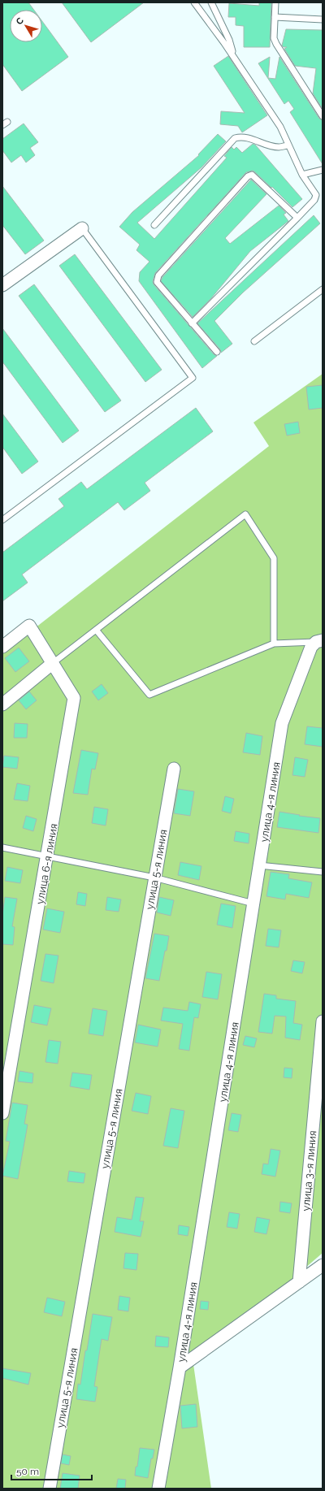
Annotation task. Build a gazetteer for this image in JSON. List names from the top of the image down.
{
  "streets": {
    "street": [
      "улица 4-я линия",
      "улица 6-я линия",
      "улица 5-я линия",
      "улица 3-я линия"
    ]
  },
  "scale_bar": "50 m",
  "north": "top left"
}
